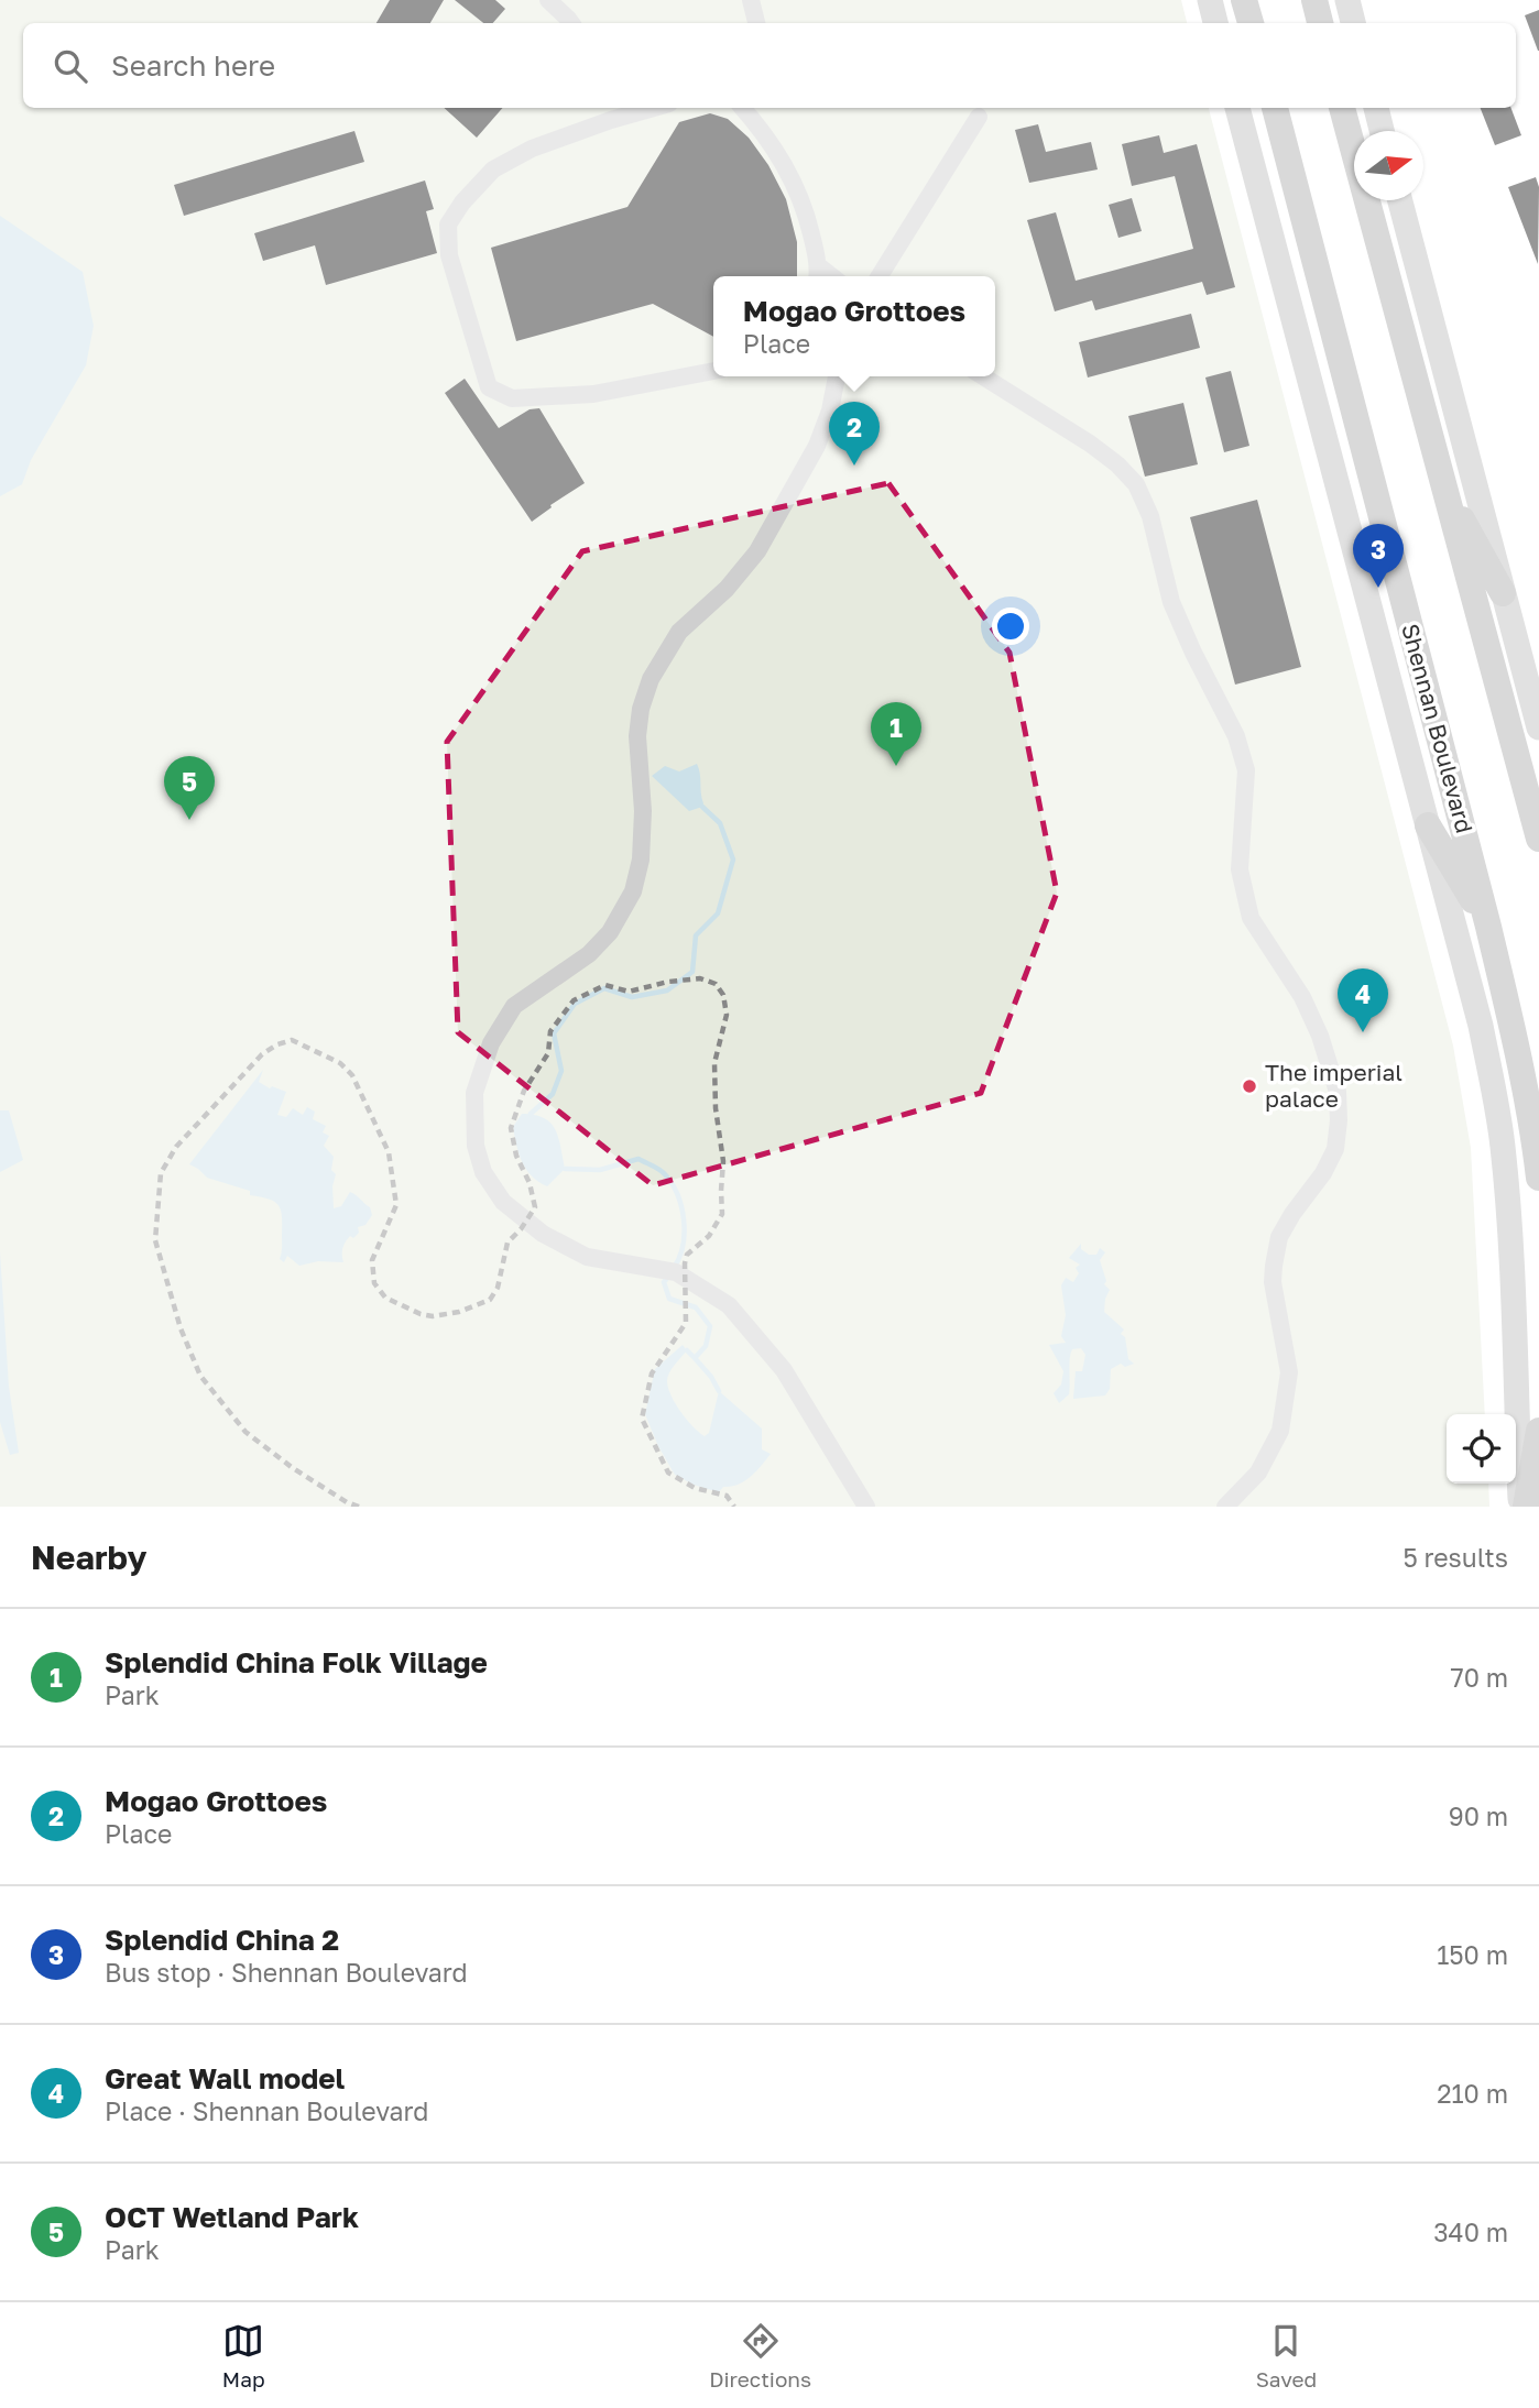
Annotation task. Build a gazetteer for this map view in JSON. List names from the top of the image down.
{
  "streets": {
    "main road": ["Shennan Boulevard"]
  },
  "places": ["The imperial palace"],
  "north": "right",
  "page": {
    "search": "Search here",
    "popup": ["Mogao Grottoes", "Place"],
    "pins": [
      "2",
      "3",
      "1",
      "5",
      "4"
    ],
    "heading": ["Nearby", "5 results"],
    "list": [
      {
        "mark": "1",
        "name": "Splendid China Folk Village",
        "note": "Park",
        "value": "70 m"
      },
      {
        "mark": "2",
        "name": "Mogao Grottoes",
        "note": "Place",
        "value": "90 m"
      },
      {
        "mark": "3",
        "name": "Splendid China 2",
        "note": "Bus stop · Shennan Boulevard",
        "value": "150 m"
      },
      {
        "mark": "4",
        "name": "Great Wall model",
        "note": "Place · Shennan Boulevard",
        "value": "210 m"
      },
      {
        "mark": "5",
        "name": "OCT Wetland Park",
        "note": "Park",
        "value": "340 m"
      }
    ],
    "nav": ["Map", "Directions", "Saved"]
  }
}
